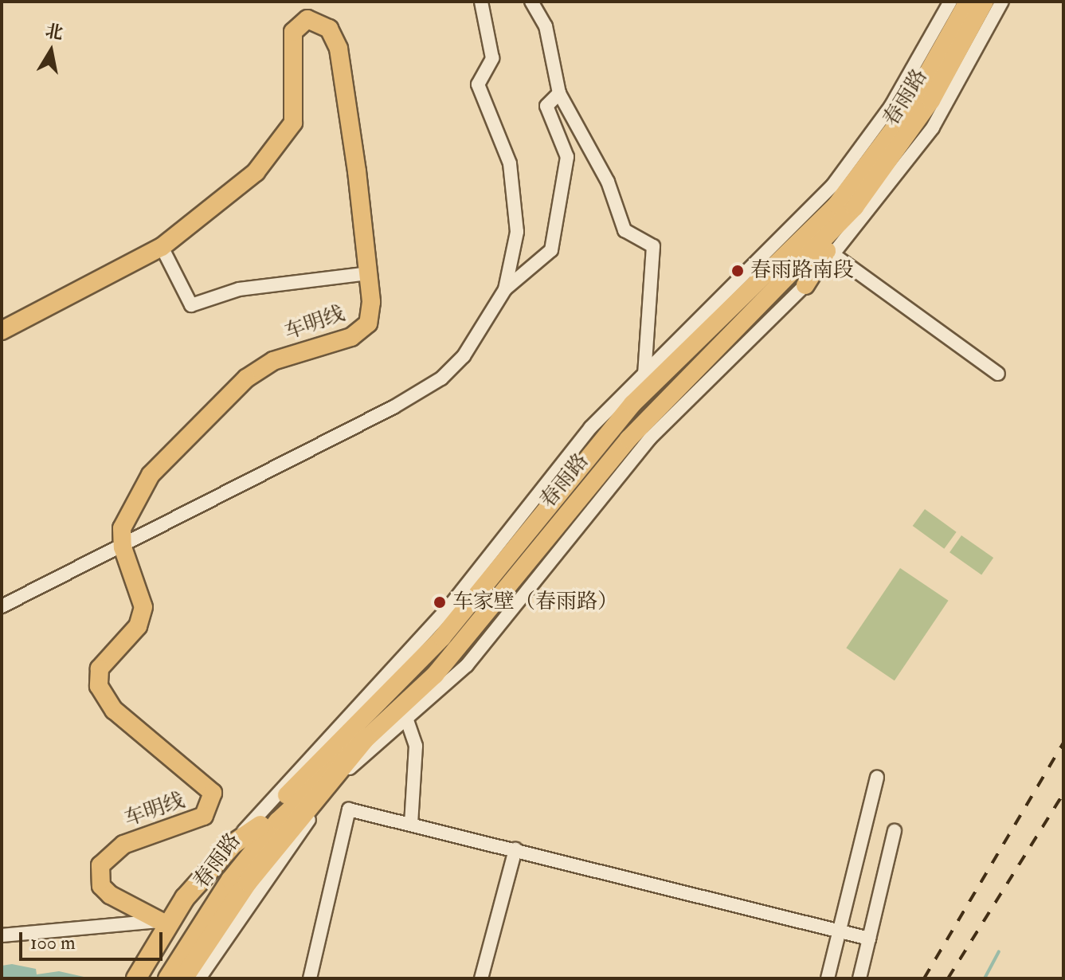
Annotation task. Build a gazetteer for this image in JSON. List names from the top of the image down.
{
  "streets": {
    "main road": ["春雨路", "车明线"]
  },
  "places": ["春雨路南段", "车家壁（春雨路）"],
  "scale_bar": "100 m",
  "north": "top"
}
